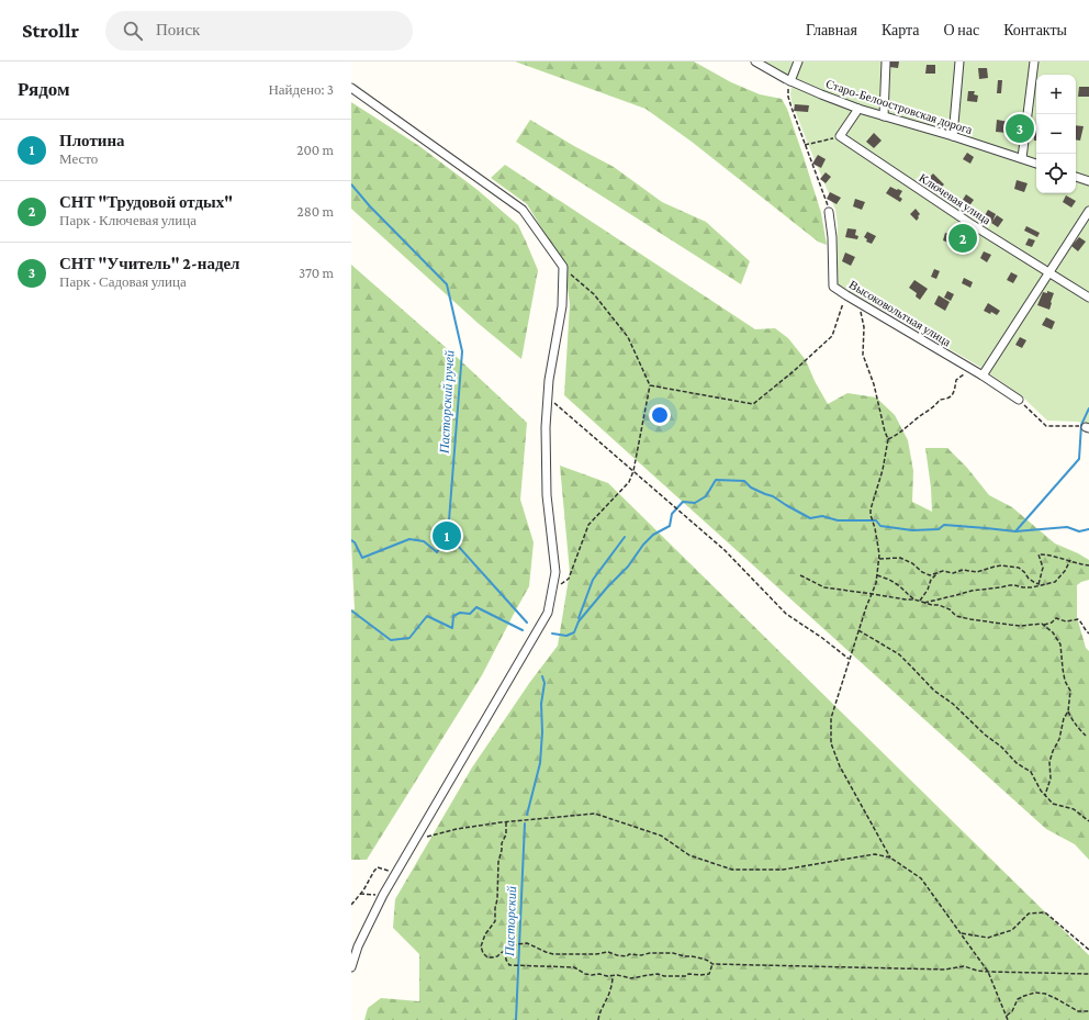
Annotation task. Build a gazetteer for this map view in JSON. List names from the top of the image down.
{
  "streets": {
    "street": ["Старо-Белоостровская дорога", "Ключевая улица", "Высоковольтная улица"]
  },
  "water": ["Пасторский ручей", "Пасторский"],
  "page": {
    "header": "Strollr",
    "search": "Поиск",
    "nav": [
      "Главная",
      "Карта",
      "О нас",
      "Контакты"
    ],
    "heading": ["Рядом", "Найдено: 3"],
    "map_buttons": ["+", "−"],
    "pins": ["3", "2", "1"],
    "list": [
      {
        "mark": "1",
        "name": "Плотина",
        "note": "Место",
        "value": "200 m"
      },
      {
        "mark": "2",
        "name": "СНТ \"Трудовой отдых\"",
        "note": "Парк · Ключевая улица",
        "value": "280 m"
      },
      {
        "mark": "3",
        "name": "СНТ \"Учитель\" 2-надел",
        "note": "Парк · Садовая улица",
        "value": "370 m"
      }
    ]
  }
}
